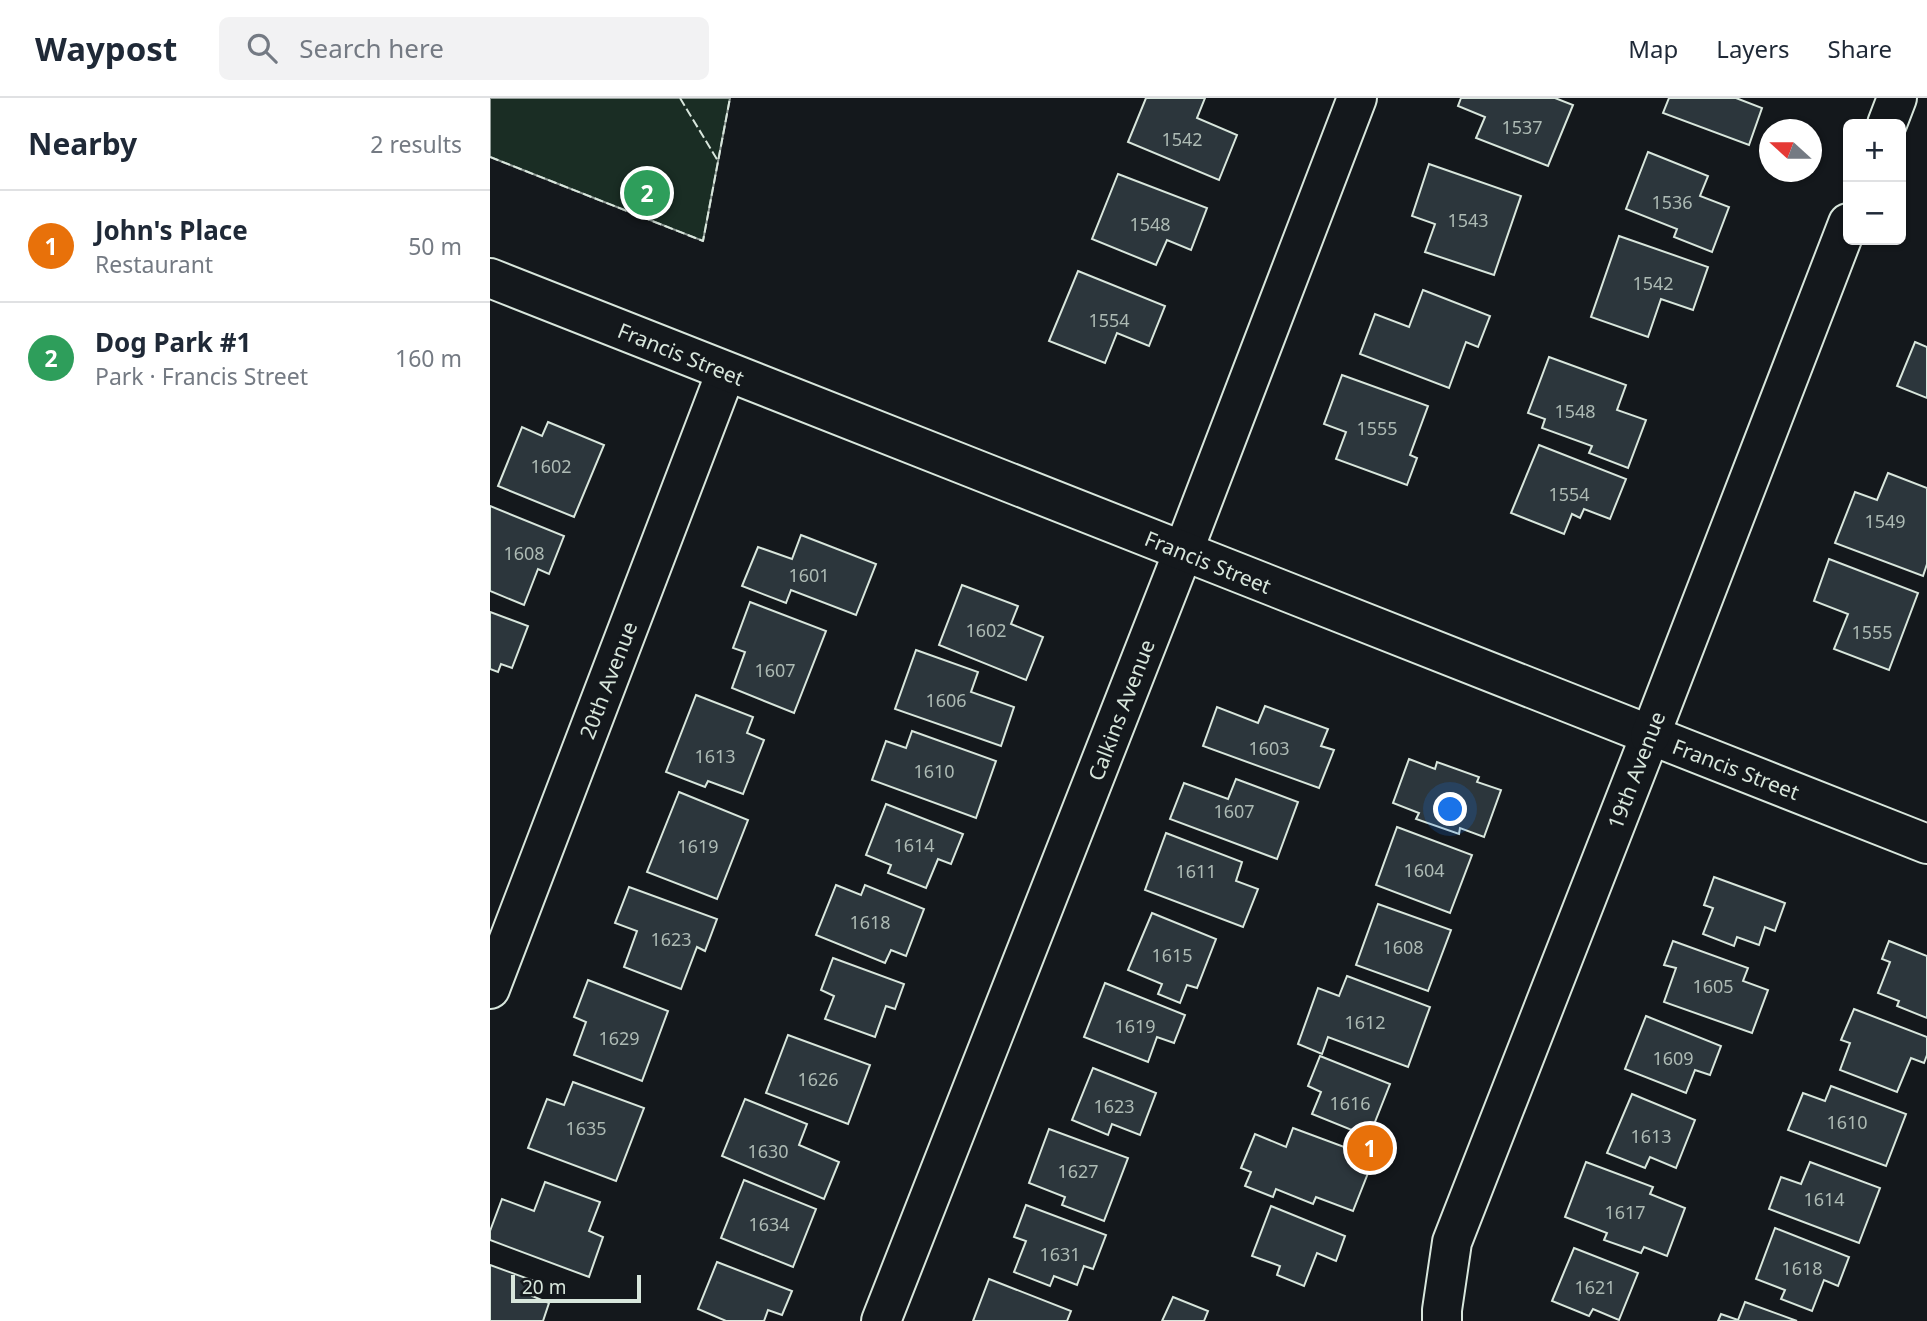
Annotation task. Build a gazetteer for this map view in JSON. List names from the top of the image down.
{
  "streets": {
    "street": [
      "Francis Street",
      "20th Avenue",
      "Calkins Avenue",
      "19th Avenue"
    ]
  },
  "crossings": [
    ["Francis Street", "20th Avenue"],
    ["Francis Street", "Calkins Avenue"],
    ["Francis Street", "19th Avenue"]
  ],
  "house_numbers": [
    "1537",
    "1542",
    "1536",
    "1543",
    "1548",
    "1542",
    "1554",
    "1548",
    "1555",
    "1602",
    "1554",
    "1549",
    "1608",
    "1601",
    "1602",
    "1555",
    "1607",
    "1606",
    "1603",
    "1613",
    "1610",
    "1607",
    "1614",
    "1619",
    "1604",
    "1611",
    "1618",
    "1623",
    "1608",
    "1615",
    "1605",
    "1612",
    "1619",
    "1629",
    "1609",
    "1626",
    "1616",
    "1623",
    "1610",
    "1635",
    "1613",
    "1630",
    "1627",
    "1614",
    "1617",
    "1634",
    "1631",
    "1618",
    "1621"
  ],
  "scale_bar": "20 m",
  "north": "left",
  "page": {
    "header": "Waypost",
    "search": "Search here",
    "nav": ["Map", "Layers", "Share"],
    "heading": ["Nearby", "2 results"],
    "map_buttons": ["+", "−"],
    "pins": ["2", "1"],
    "list": [
      {
        "mark": "1",
        "name": "John's Place",
        "note": "Restaurant",
        "value": "50 m"
      },
      {
        "mark": "2",
        "name": "Dog Park #1",
        "note": "Park · Francis Street",
        "value": "160 m"
      }
    ],
    "scale": "20 m"
  }
}
